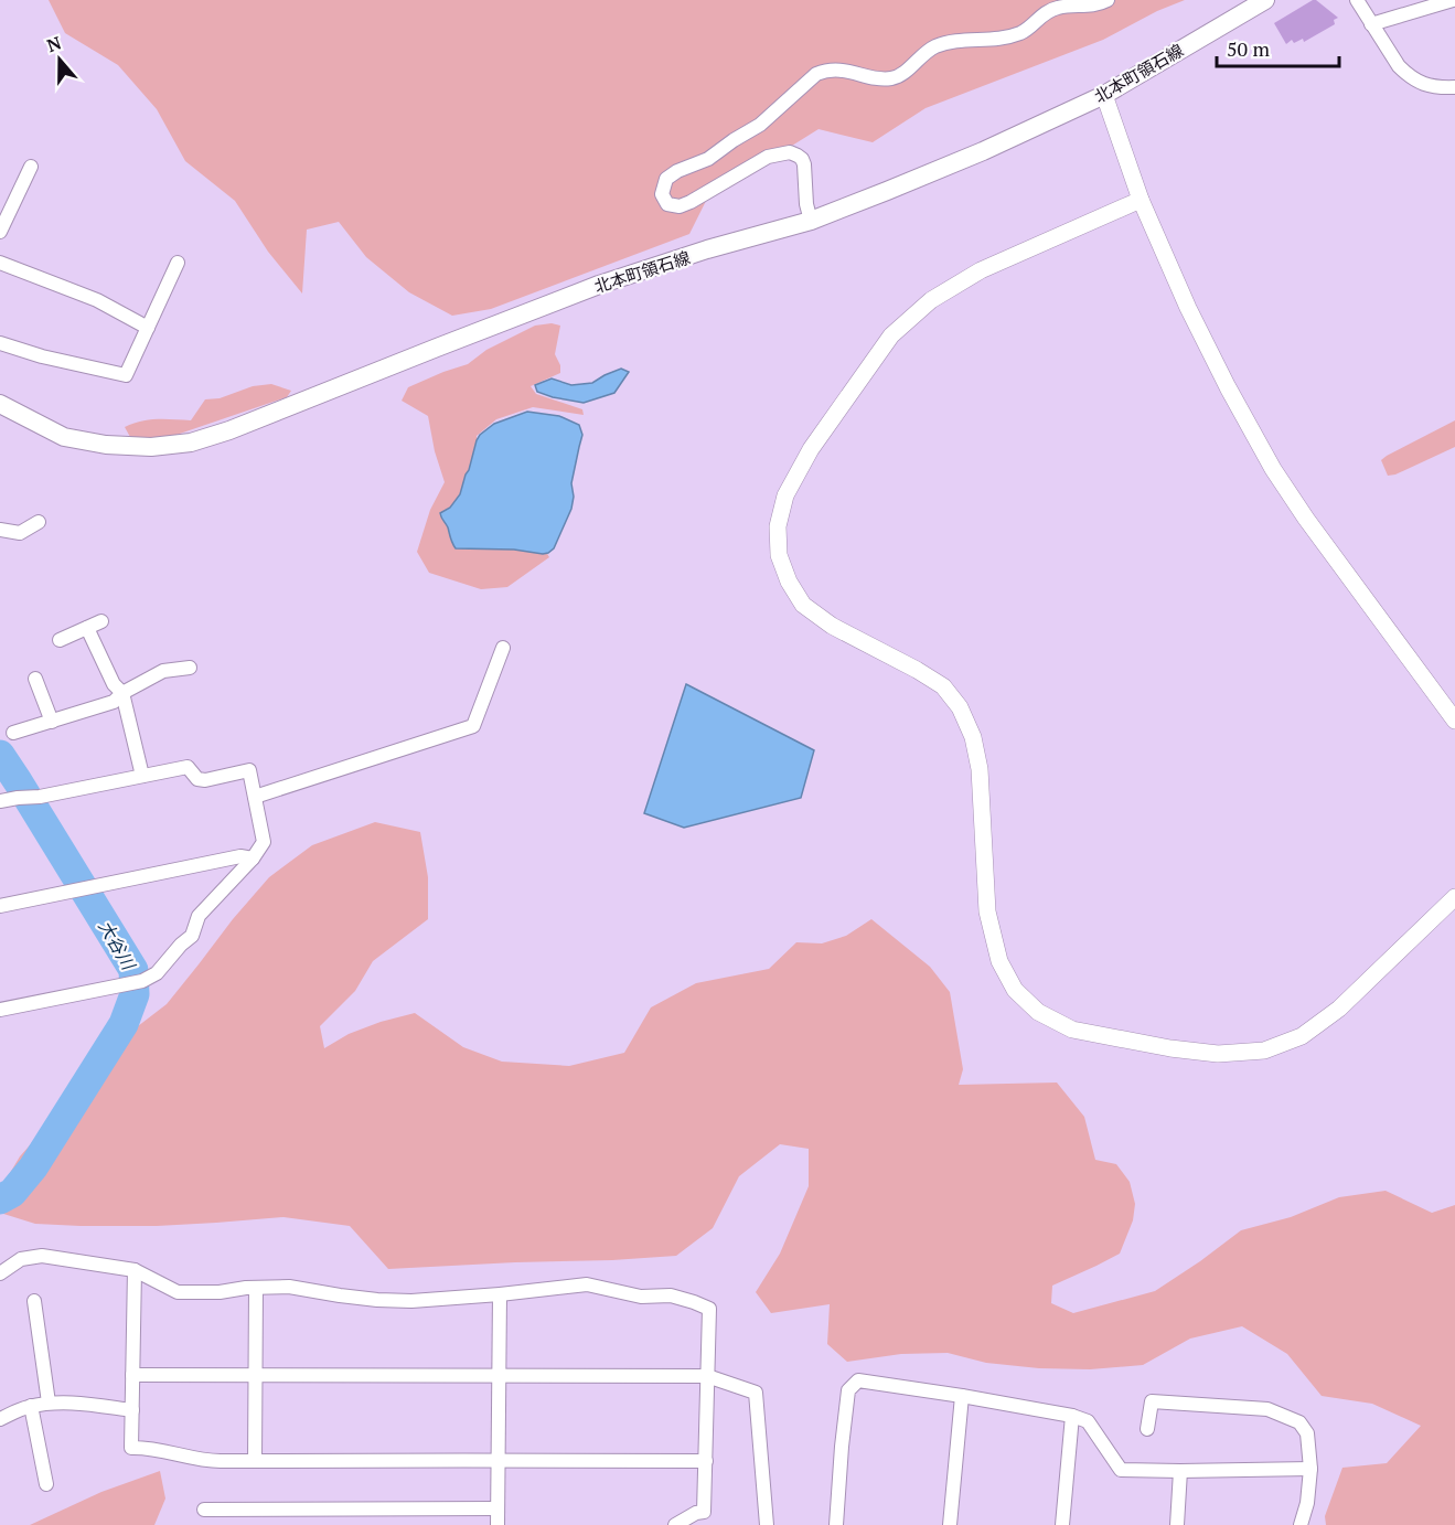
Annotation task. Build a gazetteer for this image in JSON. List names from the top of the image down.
{
  "streets": {
    "main road": ["北本町領石線"]
  },
  "water": ["大谷川"],
  "scale_bar": "50 m",
  "north": "top"
}
